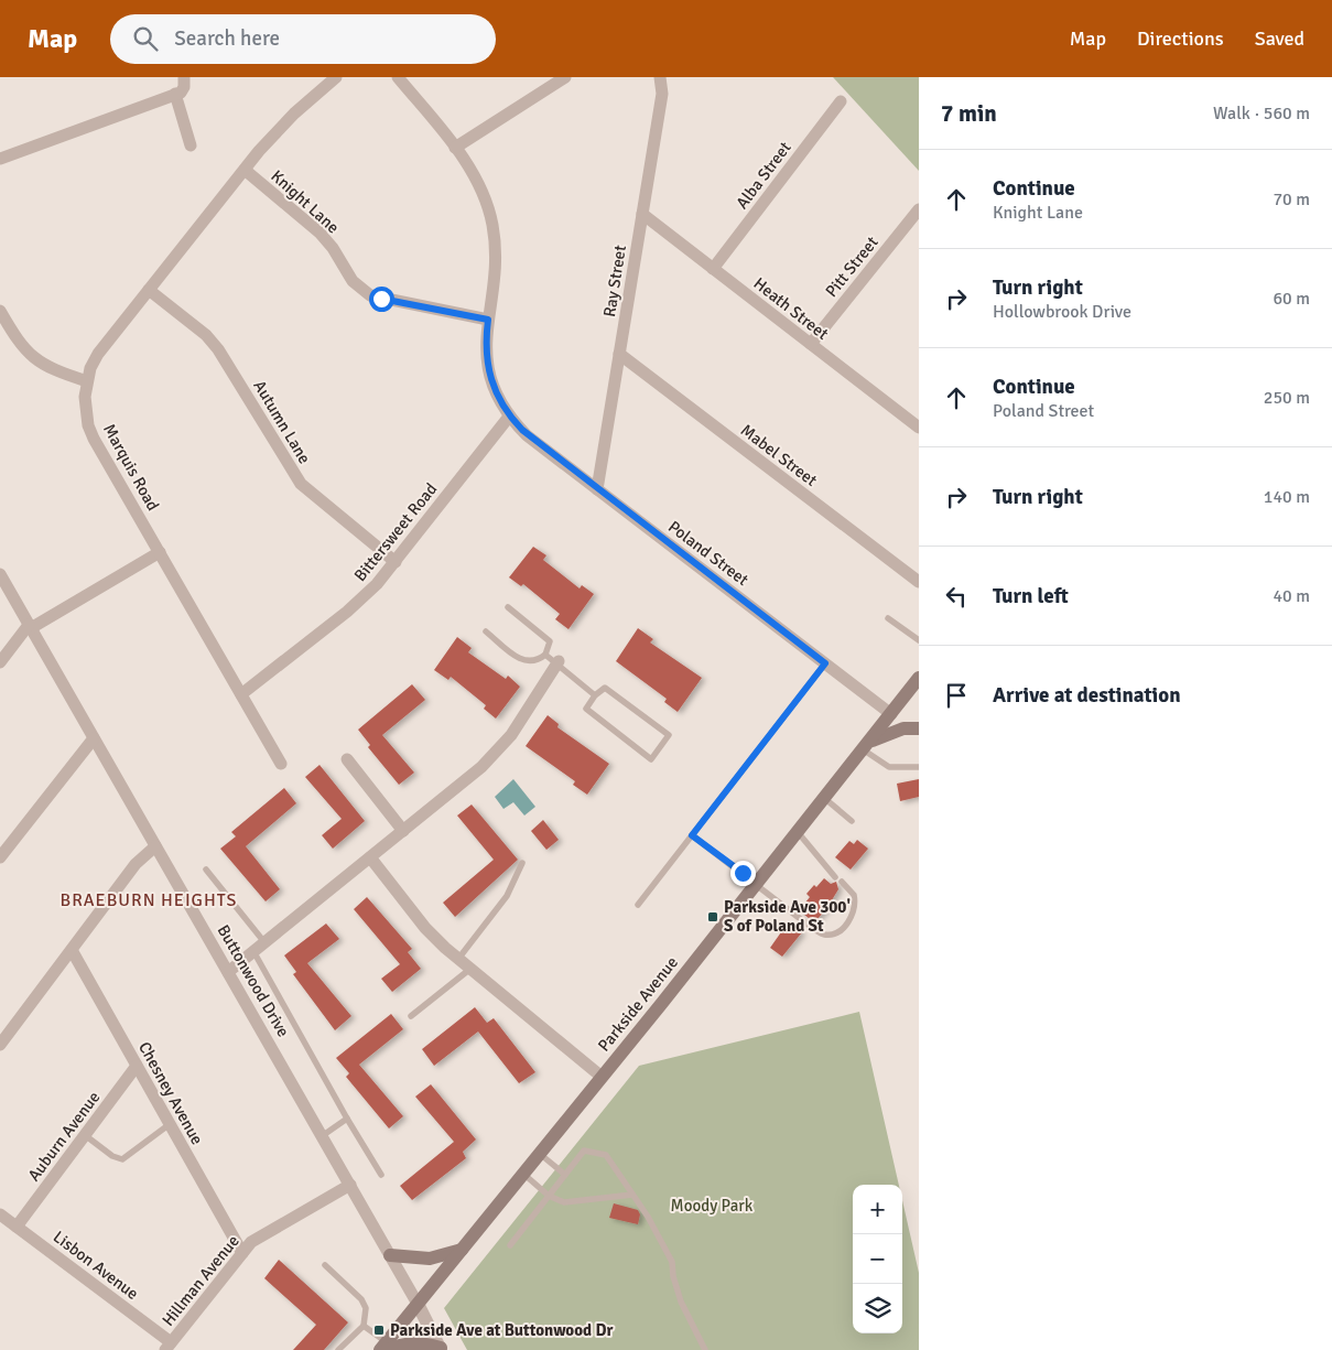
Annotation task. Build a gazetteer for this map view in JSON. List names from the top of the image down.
{
  "streets": {
    "main road": ["Parkside Avenue"],
    "street": [
      "Alba Street",
      "Knight Lane",
      "Pitt Street",
      "Ray Street",
      "Heath Street",
      "Autumn Lane",
      "Mabel Street",
      "Marquis Road",
      "Bittersweet Road",
      "Poland Street",
      "Buttonwood Drive",
      "Chesney Avenue",
      "Auburn Avenue",
      "Lisbon Avenue",
      "Hillman Avenue"
    ]
  },
  "crossings": [
    ["Alba Street", "Heath Street"],
    ["Knight Lane", "Marquis Road"],
    ["Knight Lane", "Poland Street"],
    ["Pitt Street", "Heath Street"],
    ["Ray Street", "Heath Street"],
    ["Ray Street", "Mabel Street"],
    ["Ray Street", "Poland Street"],
    ["Autumn Lane", "Marquis Road"],
    ["Autumn Lane", "Bittersweet Road"],
    ["Marquis Road", "Bittersweet Road"],
    ["Bittersweet Road", "Poland Street"],
    ["Poland Street", "Parkside Avenue"],
    ["Buttonwood Drive", "Parkside Avenue"],
    ["Buttonwood Drive", "Hillman Avenue"],
    ["Chesney Avenue", "Auburn Avenue"],
    ["Chesney Avenue", "Hillman Avenue"],
    ["Auburn Avenue", "Lisbon Avenue"],
    ["Lisbon Avenue", "Hillman Avenue"]
  ],
  "districts": ["BRAEBURN HEIGHTS"],
  "parks": ["Moody Park"],
  "places": {
    "transit": ["Parkside Ave 300' S of Poland St", "Parkside Ave at Buttonwood Dr"]
  },
  "page": {
    "header": "Map",
    "search": "Search here",
    "nav": ["Map", "Directions", "Saved"],
    "heading": ["7 min", "Walk · 560 m"],
    "list": [
      ["Continue", "Knight Lane", "70 m"],
      ["Turn right", "Hollowbrook Drive", "60 m"],
      ["Continue", "Poland Street", "250 m"],
      ["Turn right", "140 m"],
      ["Turn left", "40 m"],
      "Arrive at destination"
    ],
    "map_buttons": ["+", "−"]
  }
}
